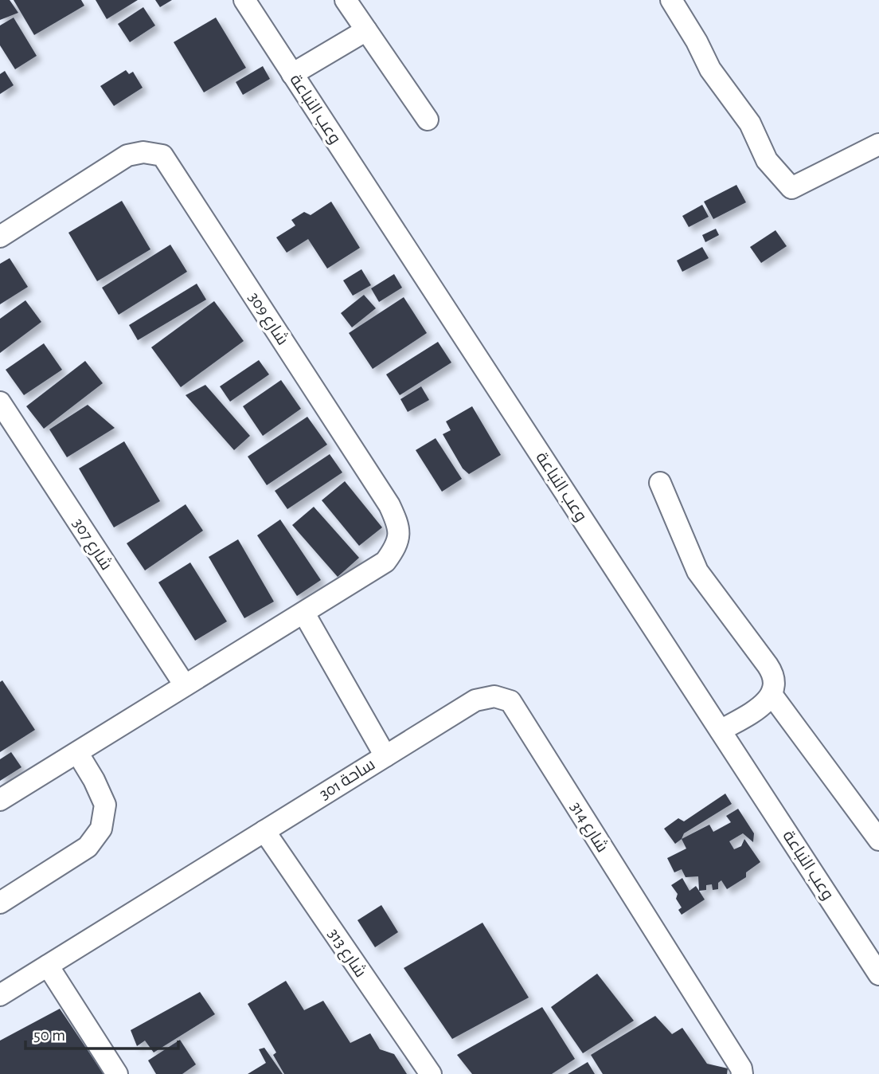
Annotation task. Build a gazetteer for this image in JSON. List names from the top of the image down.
{
  "streets": {
    "street": [
      "وعب النباعة",
      "شارع 309",
      "شارع 307",
      "ساحة 301",
      "شارع 314",
      "شارع 313"
    ]
  },
  "crossings": [
    ["شارع 309", "ساحة 301"],
    ["ساحة 301", "شارع 314"],
    ["ساحة 301", "شارع 313"]
  ],
  "scale_bar": "50 m"
}
